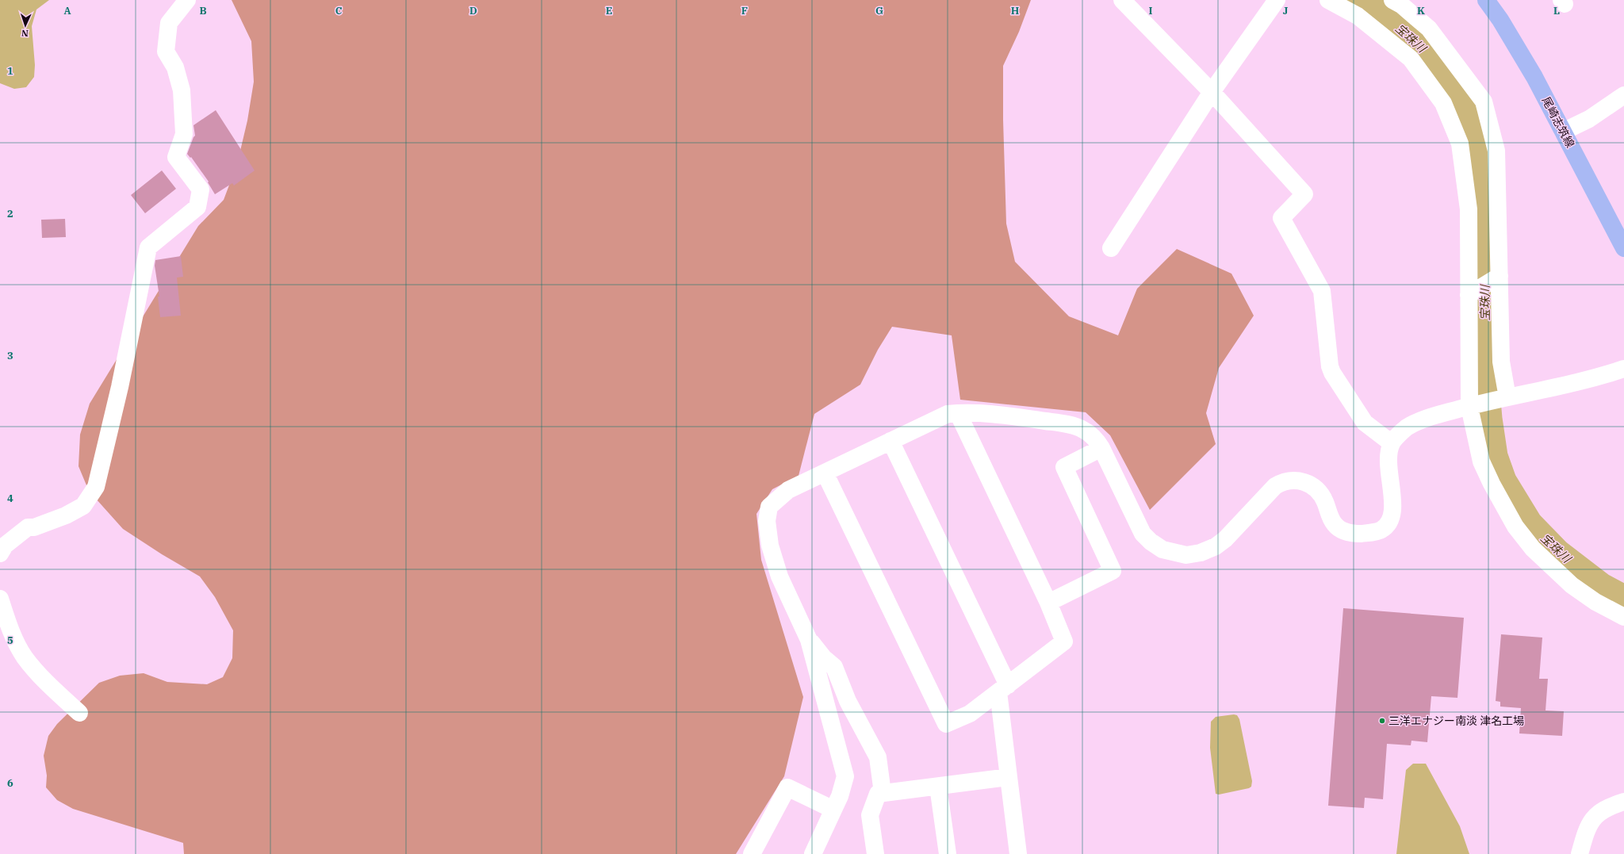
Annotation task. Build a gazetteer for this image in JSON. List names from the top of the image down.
{
  "streets": {
    "main road": ["尾崎志筑線"]
  },
  "water": ["宝珠川"],
  "places": ["三洋エナジー南淡 津名工場"],
  "north": "bottom",
  "grid": {
    "columns": [
      "A",
      "B",
      "C",
      "D",
      "E",
      "F",
      "G",
      "H",
      "I",
      "J",
      "K",
      "L"
    ],
    "rows": [
      "1",
      "2",
      "3",
      "4",
      "5",
      "6"
    ]
  }
}
